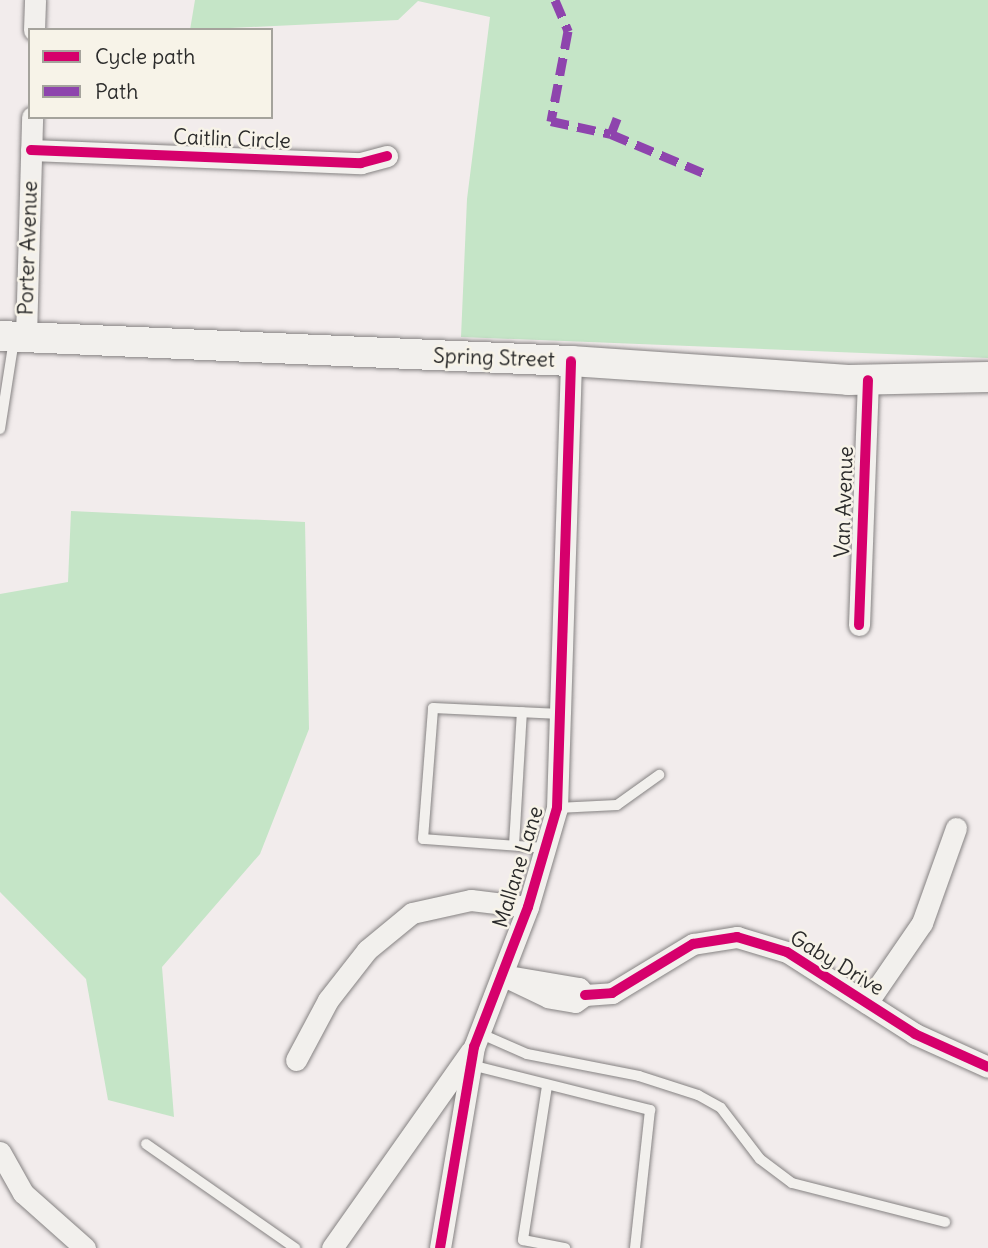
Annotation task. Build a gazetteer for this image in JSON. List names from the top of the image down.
{
  "streets": {
    "main road": ["Spring Street"],
    "street": [
      "Caitlin Circle",
      "Porter Avenue",
      "Van Avenue",
      "Mallane Lane",
      "Gaby Drive"
    ]
  },
  "crossings": [
    ["Caitlin Circle", "Porter Avenue"],
    ["Porter Avenue", "Spring Street"],
    ["Spring Street", "Van Avenue"],
    ["Spring Street", "Mallane Lane"],
    ["Mallane Lane", "Gaby Drive"]
  ],
  "legend": ["Cycle path", "Path"]
}
